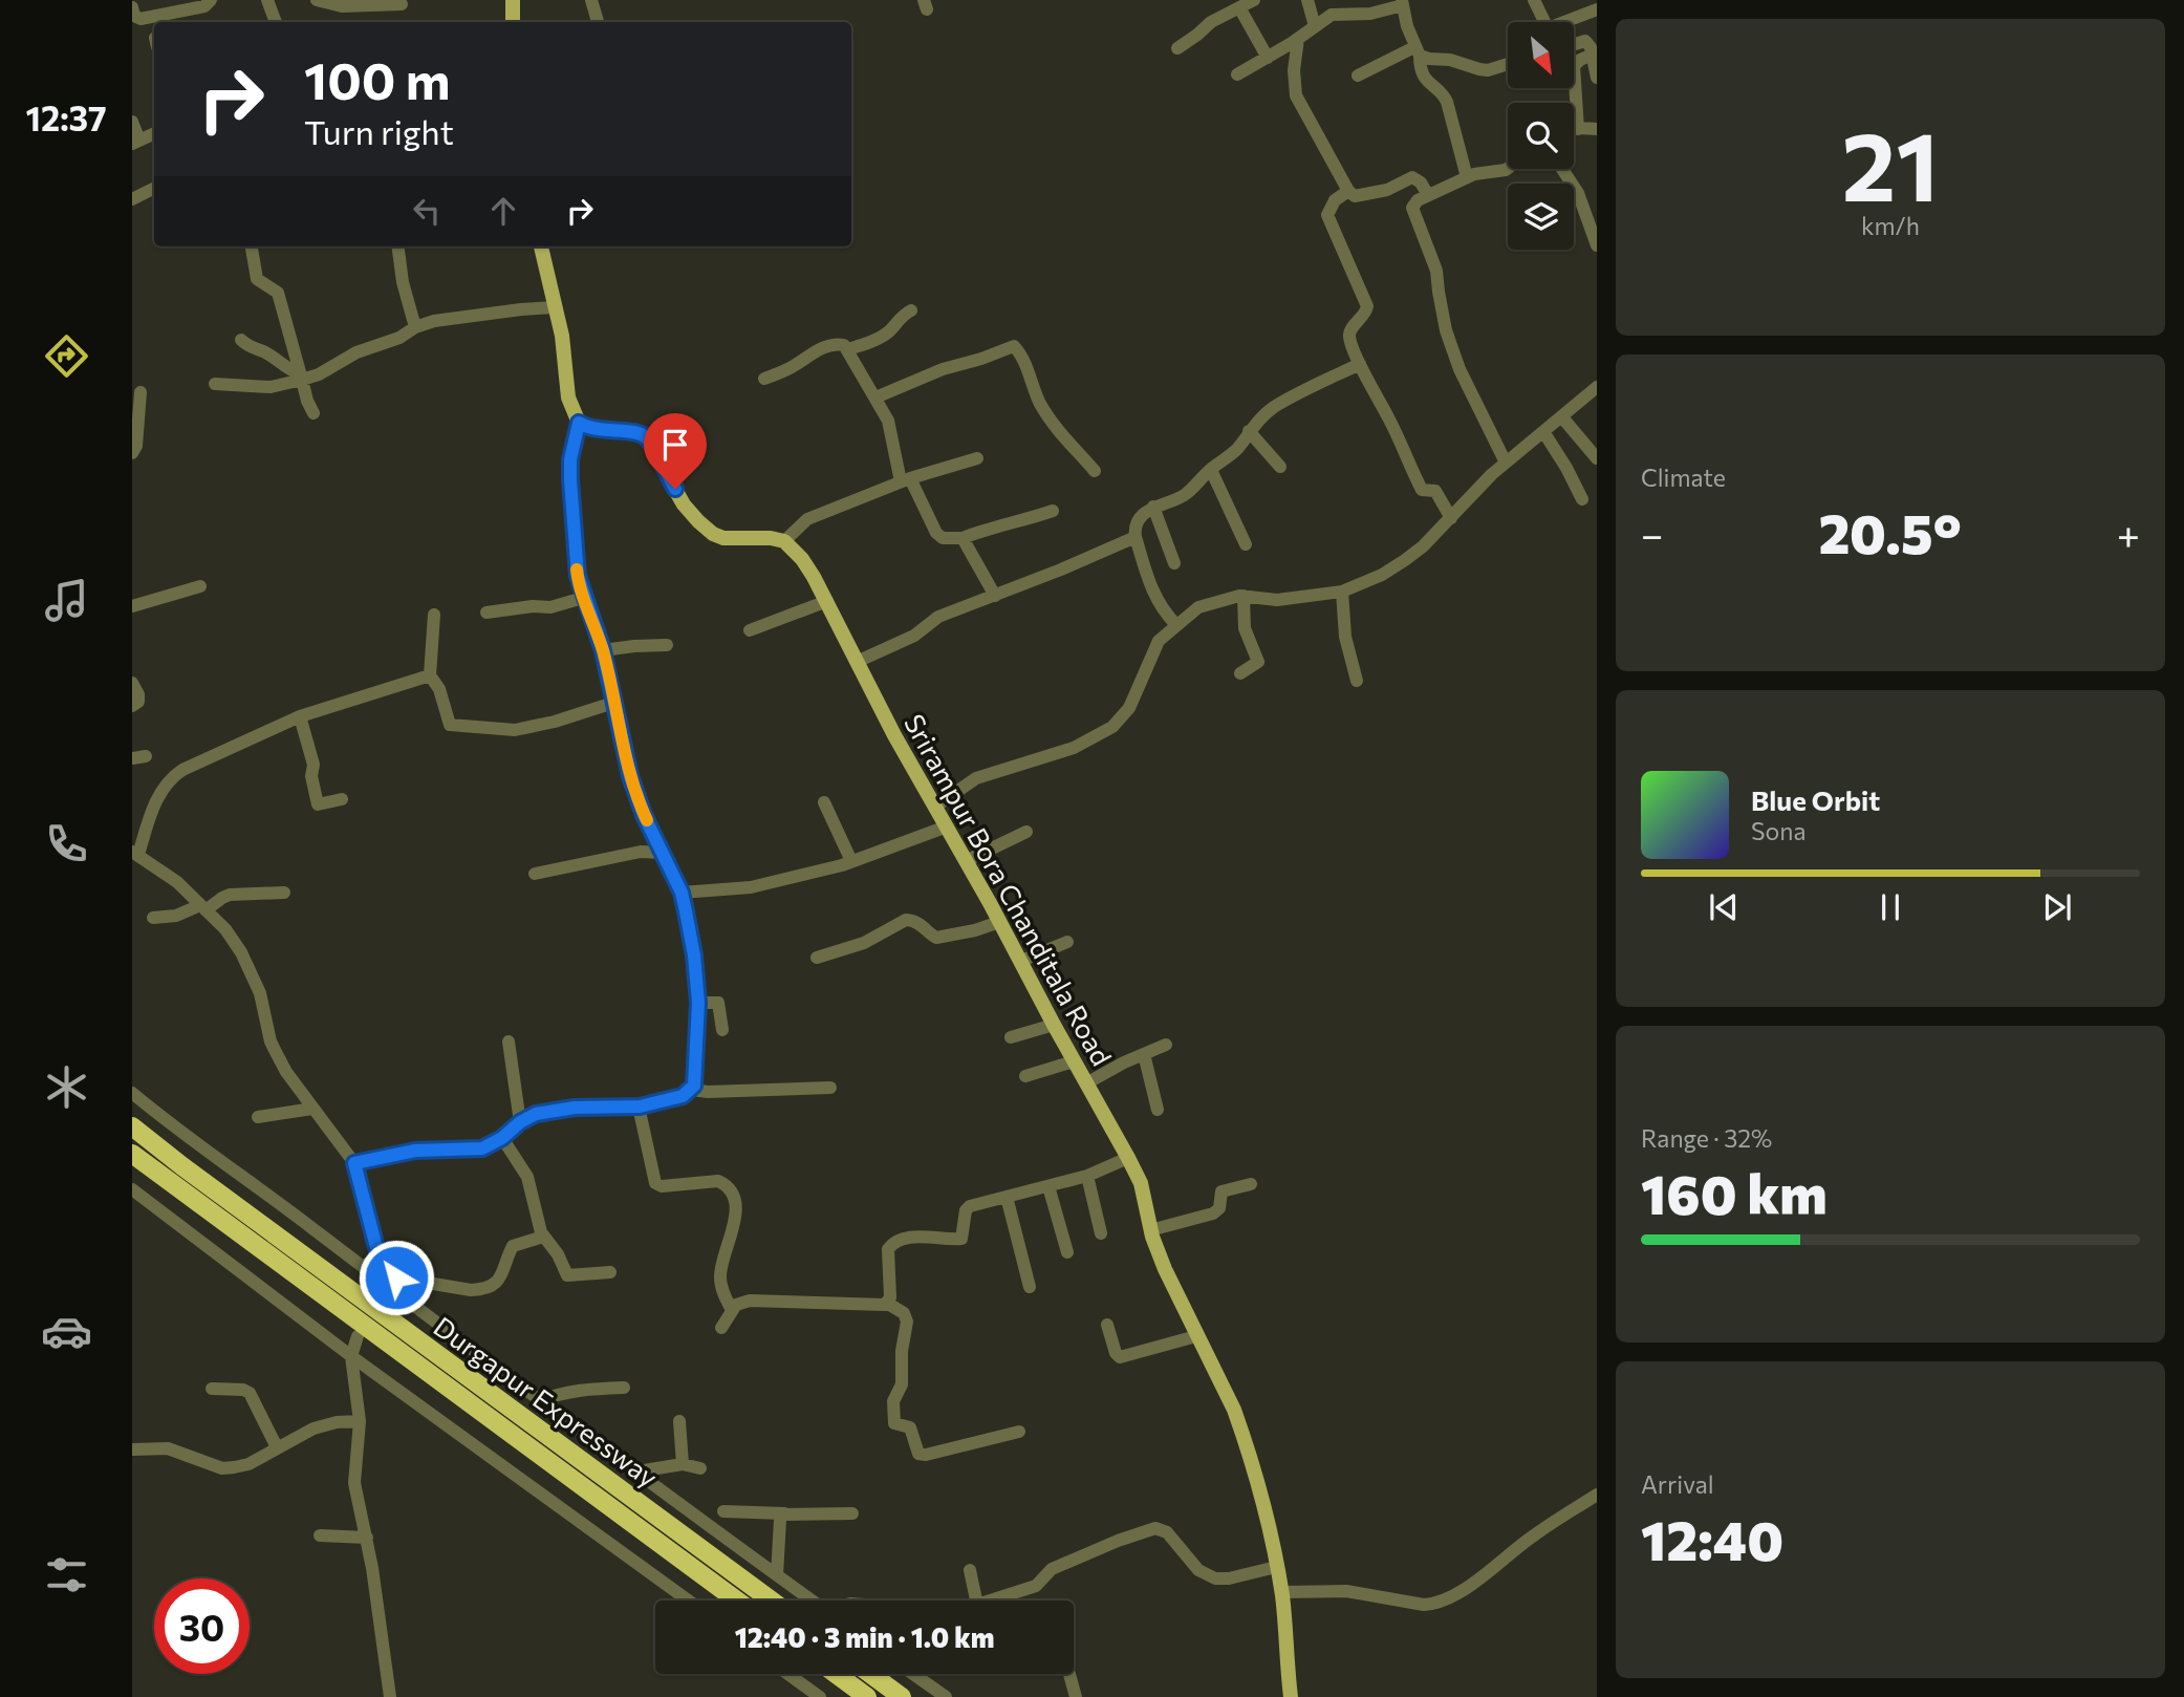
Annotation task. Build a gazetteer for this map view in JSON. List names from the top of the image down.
{
  "streets": {
    "highway": ["Durgapur Expressway"],
    "main road": ["Srirampur Bora Chanditala Road"]
  },
  "north": "bottom right",
  "page": {
    "tabs": "12:37",
    "tile": [
      ["21", "km/h"],
      "Climate",
      ["Range · 32%", "160 km"],
      ["Arrival", "12:40"]
    ],
    "turn": ["100 m", "Turn right"],
    "heat": ["−", "20.5°", "+"],
    "song": ["Blue Orbit", "Sona"],
    "limit": "30",
    "trip": "12:40 · 3 min · 1.0 km"
  }
}
